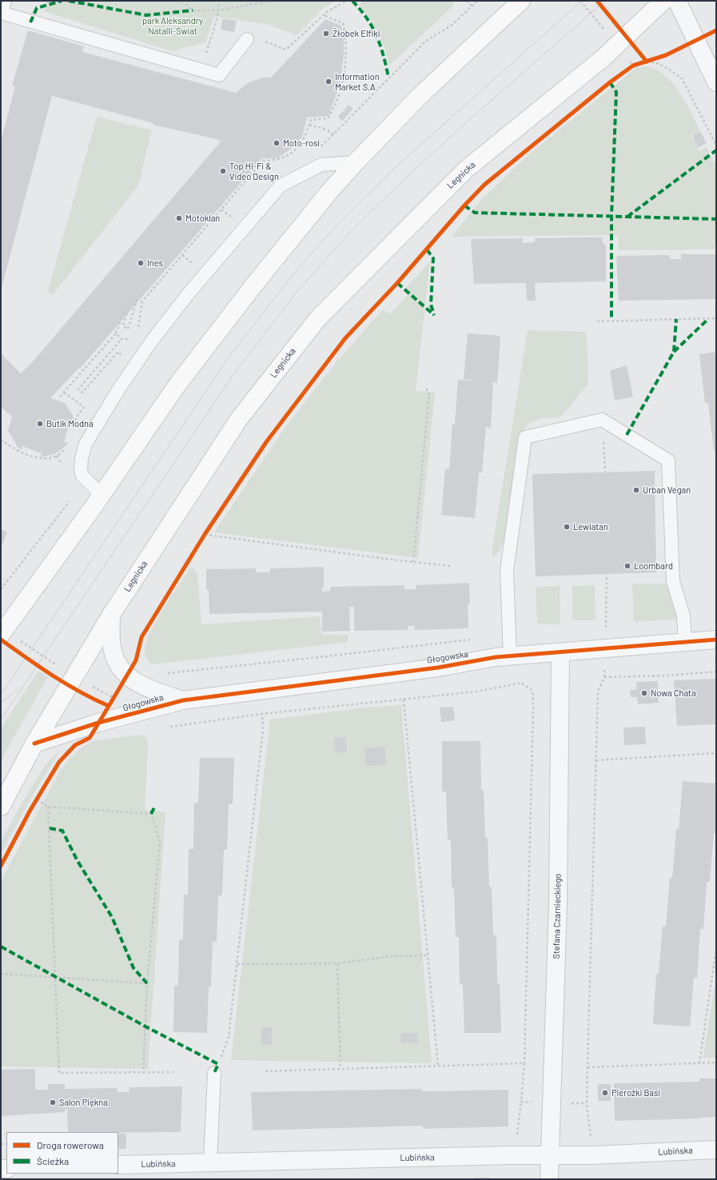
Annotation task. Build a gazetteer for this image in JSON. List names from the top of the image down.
{
  "streets": {
    "main road": ["Legnicka"],
    "street": ["Głogowska", "Stefana Czarnieckiego", "Lubińska"]
  },
  "crossings": [
    ["Legnicka", "Głogowska"],
    ["Głogowska", "Stefana Czarnieckiego"],
    ["Stefana Czarnieckiego", "Lubińska"]
  ],
  "parks": ["park Aleksandry Natalli-Świat"],
  "places": [
    "Żłobek Elfiki",
    "Information Market S.A.",
    "Moto-rosi",
    "Top Hi-Fi & Video Design",
    "Motoklan",
    "Ines",
    "Butik Modna",
    "Urban Vegan",
    "Lewiatan",
    "Loombard",
    "Nowa Chata",
    "Pierożki Basi",
    "Salon Piękna"
  ],
  "legend": ["Droga rowerowa", "Ścieżka"]
}
